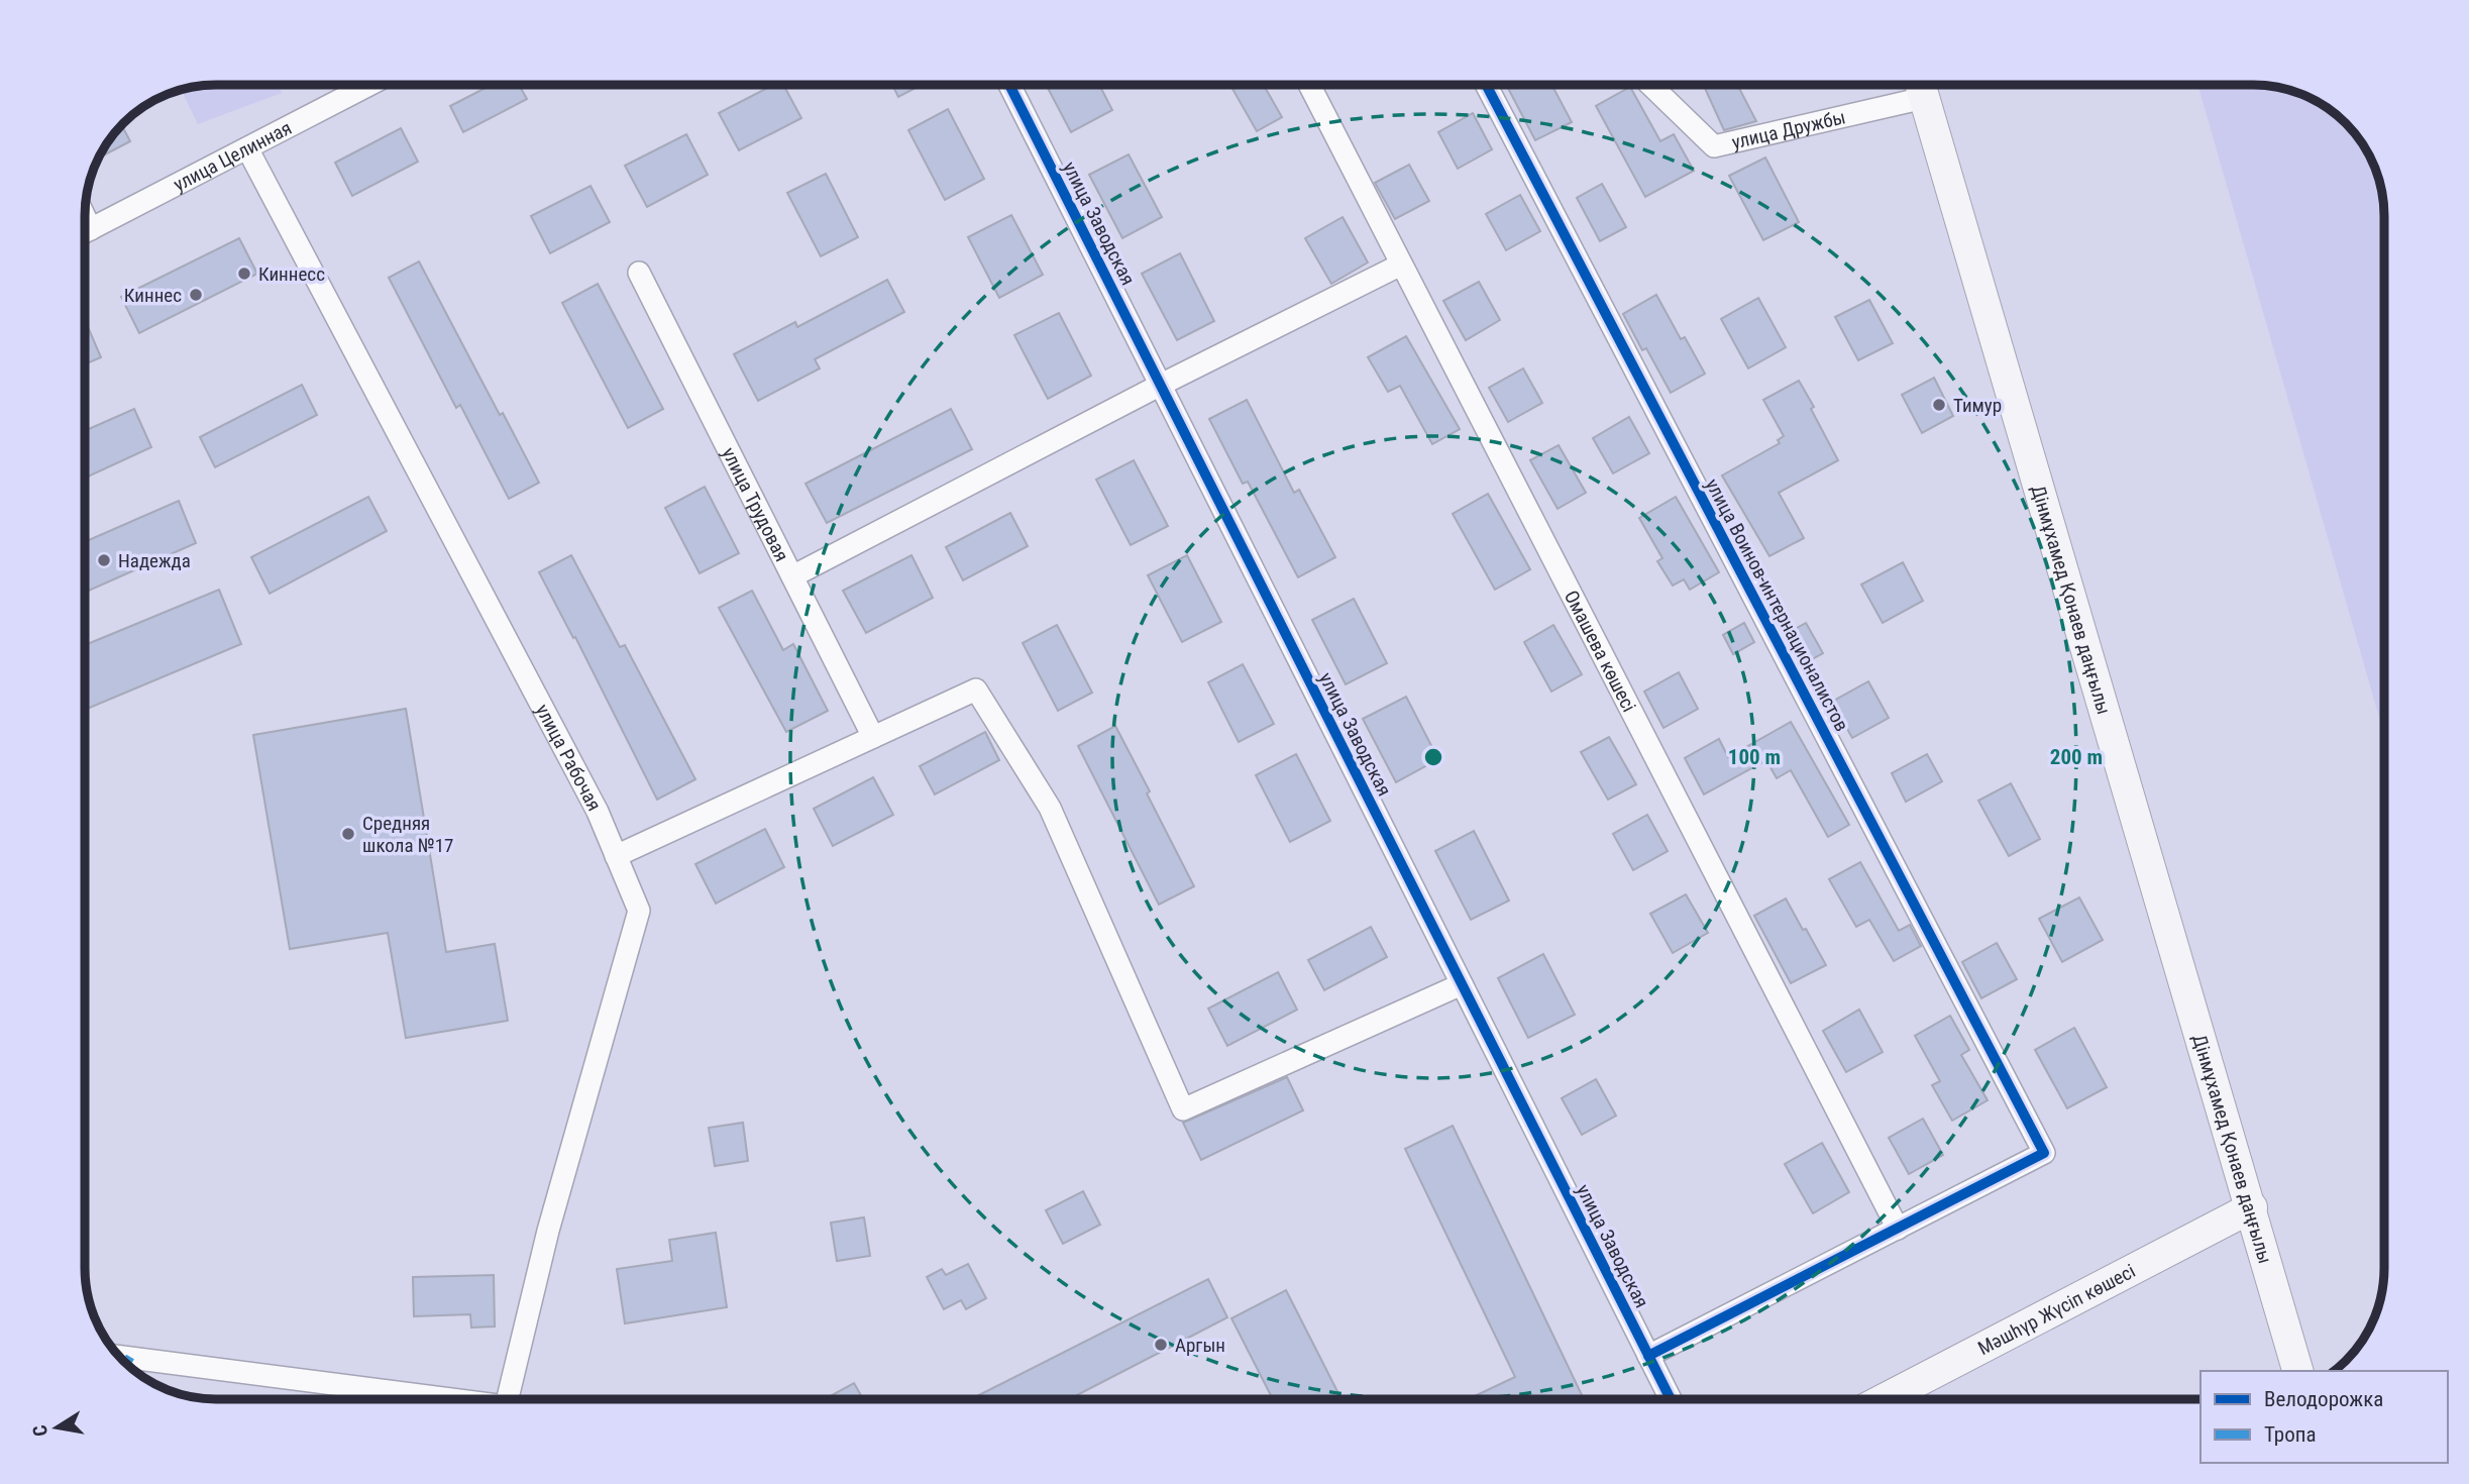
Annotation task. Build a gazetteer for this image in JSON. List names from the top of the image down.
{
  "streets": {
    "street": [
      "улица Дружбы",
      "улица Целинная",
      "улица Заводская",
      "улица Трудовая",
      "Дінмұхамед Қонаев даңғылы",
      "улица Воинов-интернационалистов",
      "Омашева көшесі",
      "улица Рабочая",
      "Мәшһүр Жүсіп көшесі"
    ]
  },
  "crossings": [
    ["улица Дружбы", "Дінмұхамед Қонаев даңғылы"],
    ["улица Целинная", "улица Рабочая"],
    ["Дінмұхамед Қонаев даңғылы", "Мәшһүр Жүсіп көшесі"],
    ["улица Воинов-интернационалистов", "Омашева көшесі"]
  ],
  "places": [
    "Киннесс",
    "Киннес",
    "Тимур",
    "Надежда",
    "Средняя школа №17",
    "Аргын"
  ],
  "legend": ["Велодорожка", "Тропа"],
  "north": "left",
  "rings": ["100 m", "200 m"]
}
